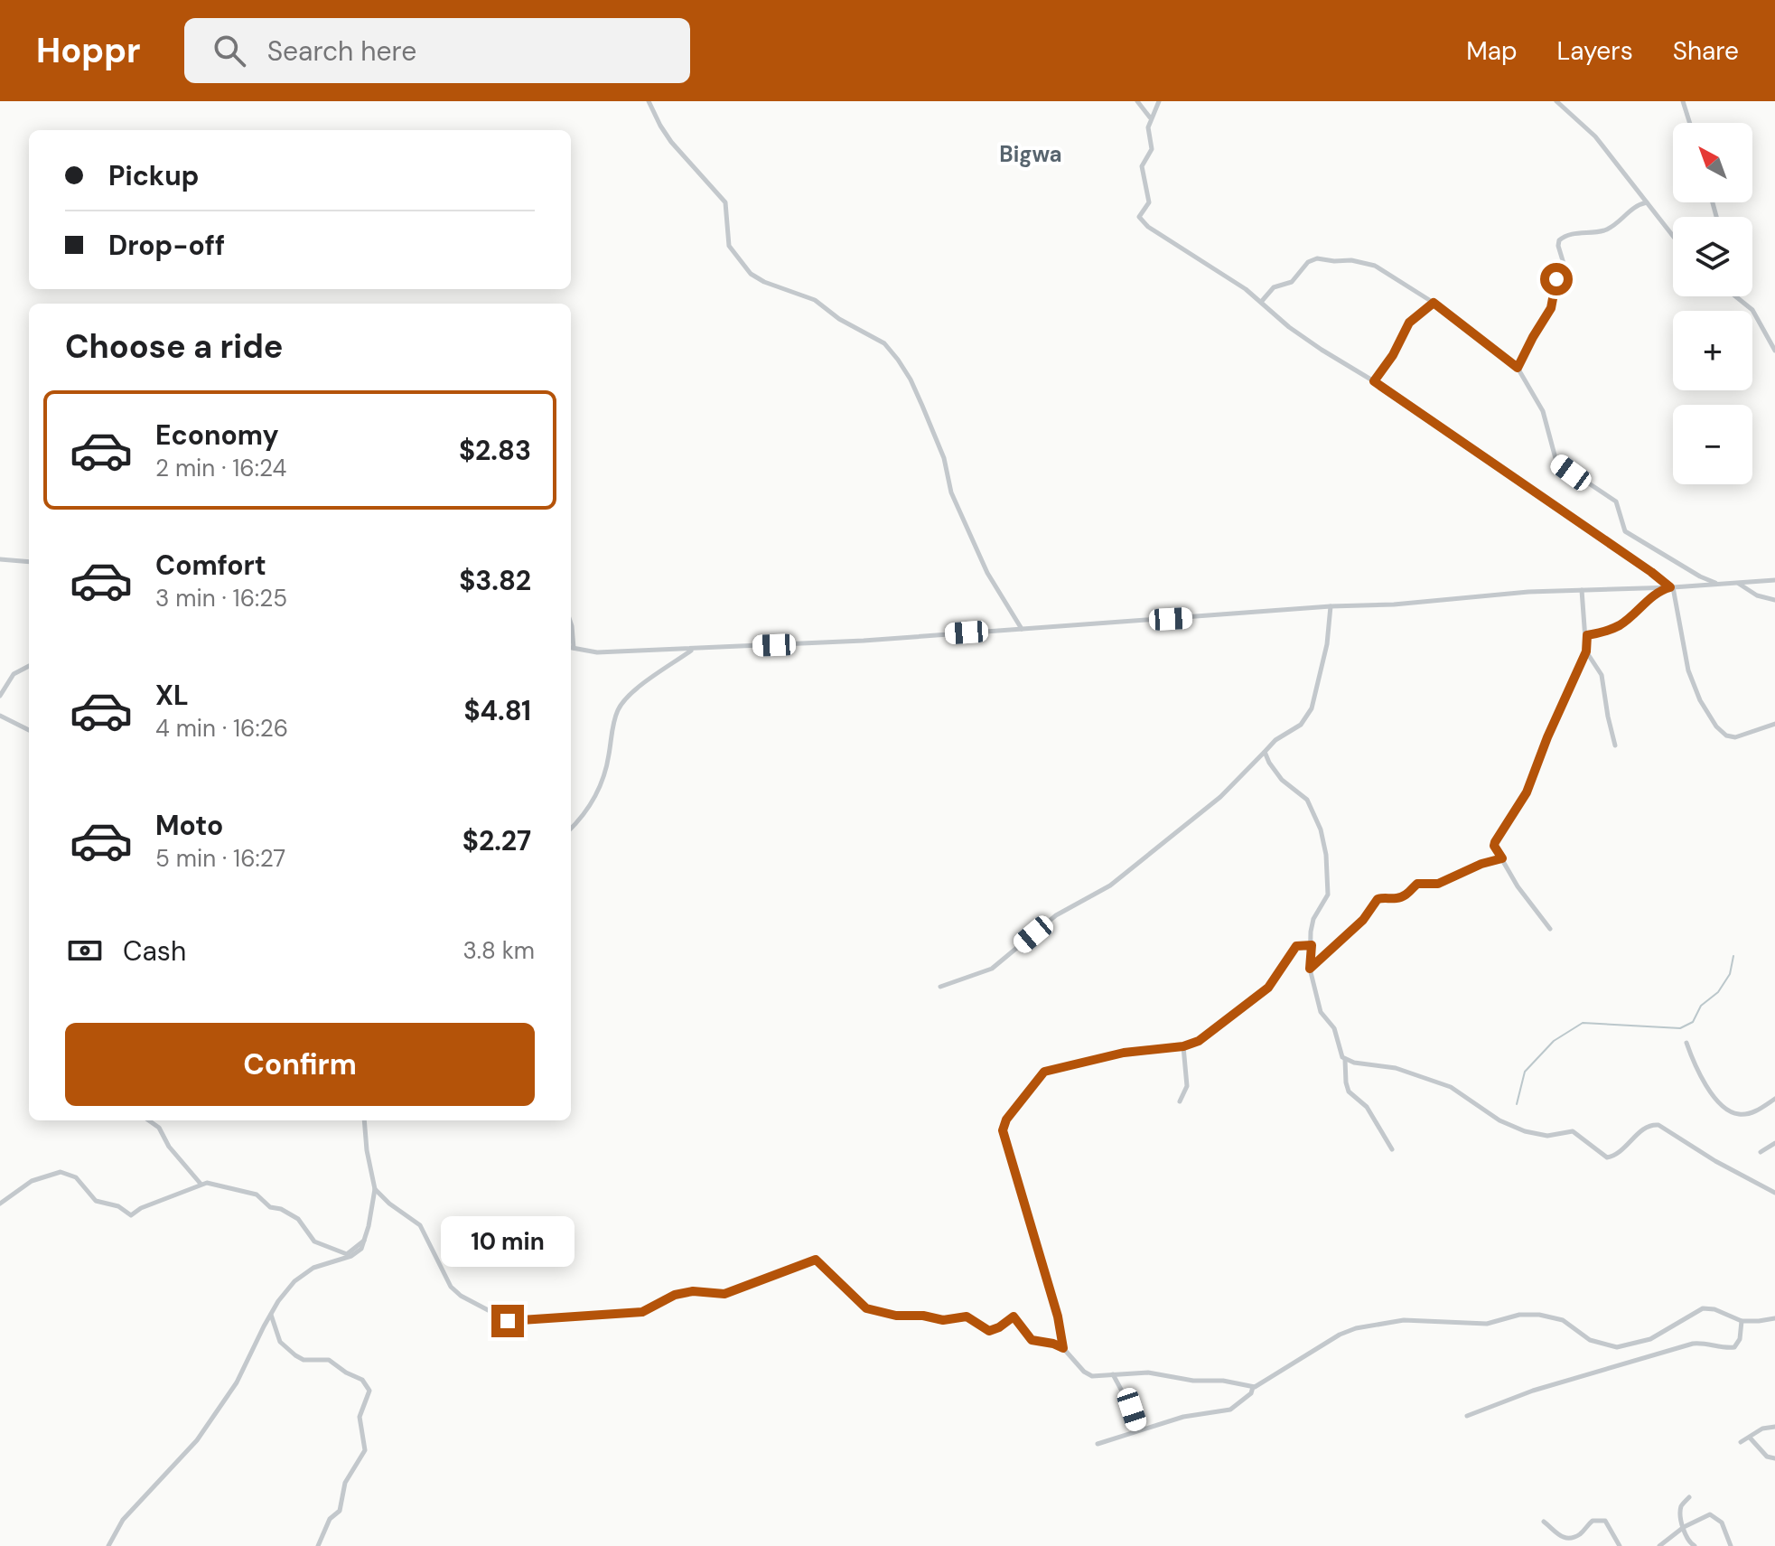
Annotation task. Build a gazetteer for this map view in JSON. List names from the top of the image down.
{
  "districts": ["Bigwa"],
  "north": "top left",
  "page": {
    "header": "Hoppr",
    "search": "Search here",
    "nav": ["Map", "Layers", "Share"],
    "map_buttons": ["+", "−"],
    "banner": ["Pickup", "Drop-off"],
    "heading": "Choose a ride",
    "list": [
      {
        "name": "Economy",
        "note": "2 min · 16:24",
        "value": "$2.83"
      },
      {
        "name": "Comfort",
        "note": "3 min · 16:25",
        "value": "$3.82"
      },
      {
        "name": "XL",
        "note": "4 min · 16:26",
        "value": "$4.81"
      },
      {
        "name": "Moto",
        "note": "5 min · 16:27",
        "value": "$2.27"
      }
    ],
    "pay": ["Cash", "3.8 km"],
    "buttons": "Confirm",
    "bubble": "10 min"
  }
}
